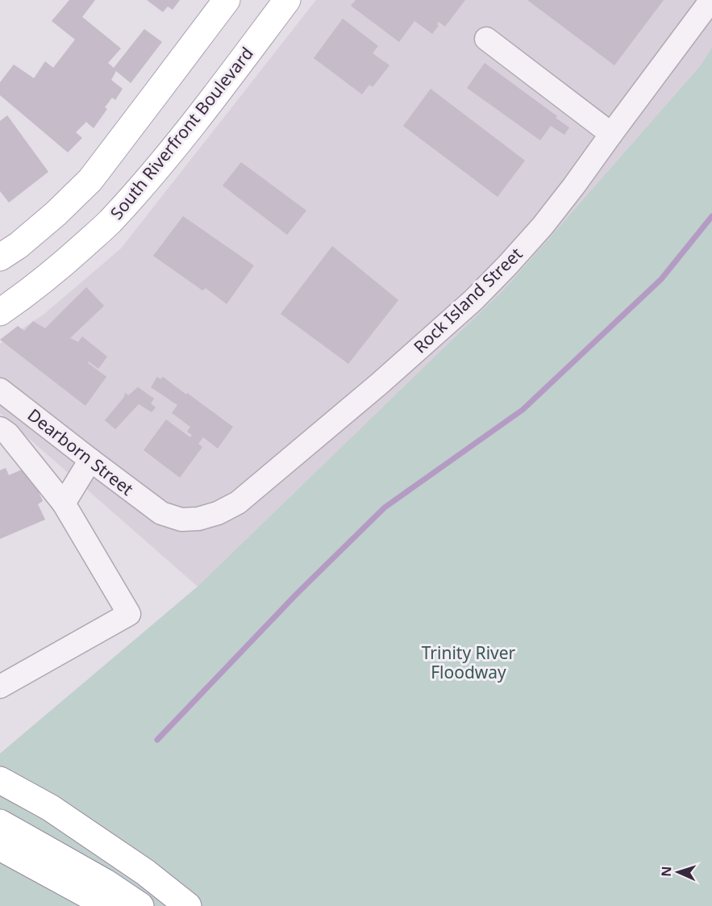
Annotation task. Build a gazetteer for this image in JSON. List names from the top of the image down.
{
  "streets": {
    "main road": ["South Riverfront Boulevard"],
    "street": ["Rock Island Street", "Dearborn Street"]
  },
  "crossings": [
    ["Rock Island Street", "Dearborn Street"]
  ],
  "parks": ["Trinity River Floodway"],
  "north": "left"
}
